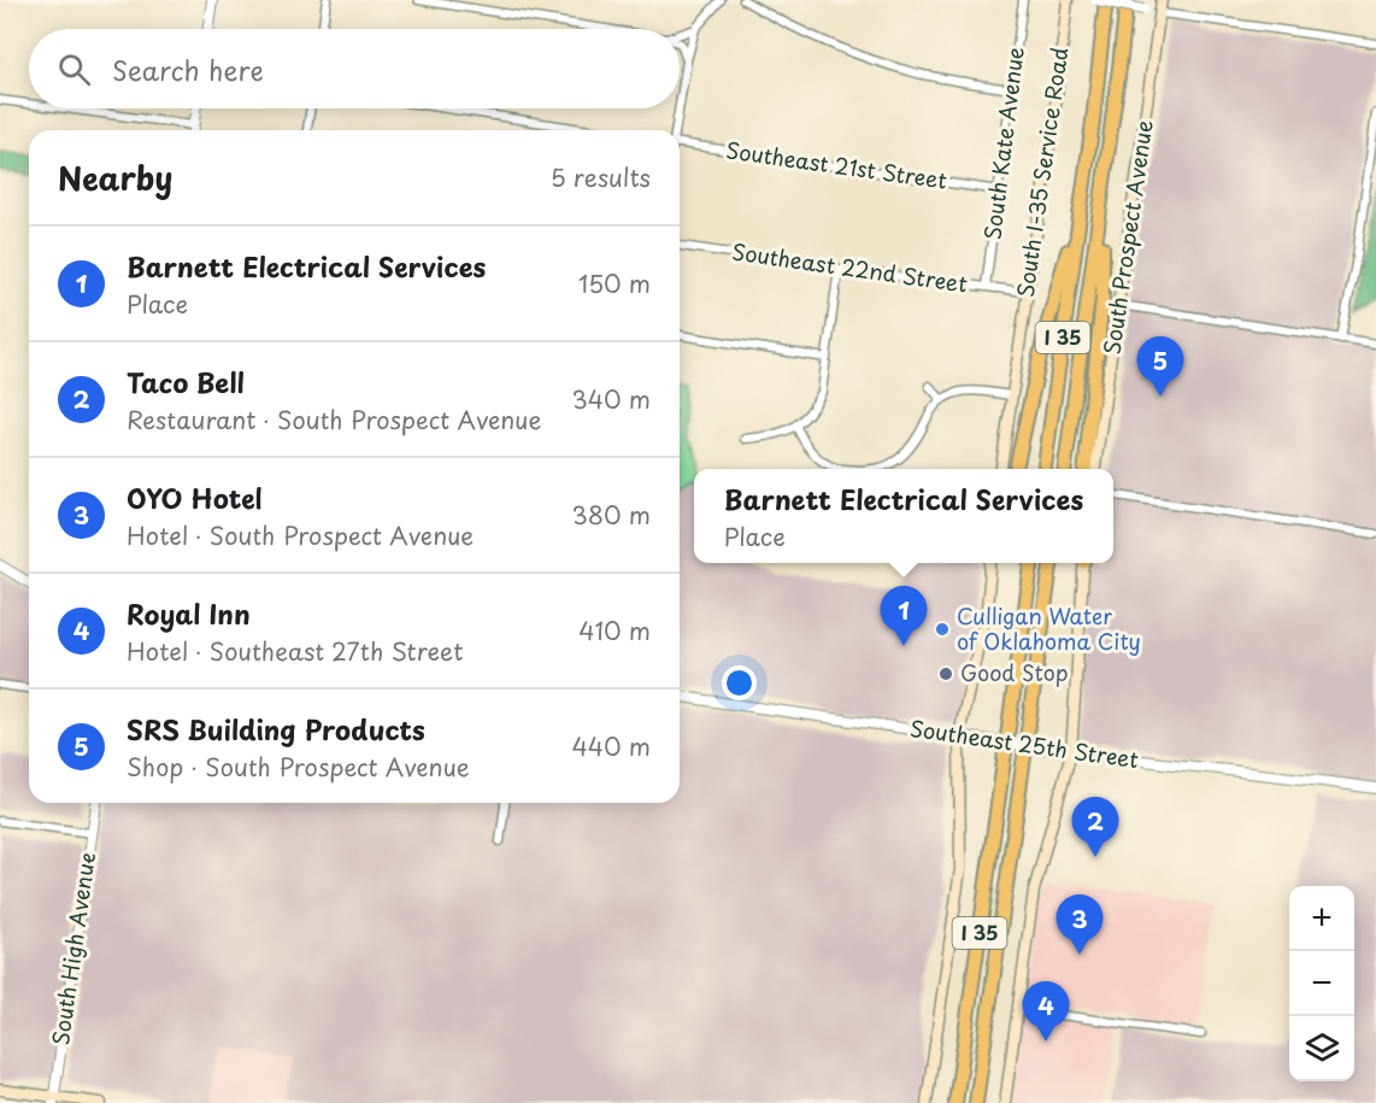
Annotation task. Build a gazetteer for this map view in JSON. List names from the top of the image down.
{
  "streets": {
    "highway": ["I 35"],
    "main road": ["South I-35 Service Road", "South Prospect Avenue"],
    "street": [
      "South Kate Avenue",
      "Southeast 21st Street",
      "Southeast 22nd Street",
      "Southeast 25th Street",
      "South High Avenue"
    ]
  },
  "crossings": [
    ["South Kate Avenue", "Southeast 21st Street"],
    ["South Kate Avenue", "Southeast 22nd Street"],
    ["South I-35 Service Road", "Southeast 22nd Street"]
  ],
  "places": ["Culligan Water of Oklahoma City", "Good Stop"],
  "page": {
    "search": "Search here",
    "heading": ["Nearby", "5 results"],
    "list": [
      {
        "mark": "1",
        "name": "Barnett Electrical Services",
        "note": "Place",
        "value": "150 m"
      },
      {
        "mark": "2",
        "name": "Taco Bell",
        "note": "Restaurant · South Prospect Avenue",
        "value": "340 m"
      },
      {
        "mark": "3",
        "name": "OYO Hotel",
        "note": "Hotel · South Prospect Avenue",
        "value": "380 m"
      },
      {
        "mark": "4",
        "name": "Royal Inn",
        "note": "Hotel · Southeast 27th Street",
        "value": "410 m"
      },
      {
        "mark": "5",
        "name": "SRS Building Products",
        "note": "Shop · South Prospect Avenue",
        "value": "440 m"
      }
    ],
    "pins": [
      "5",
      "1",
      "2",
      "3",
      "4"
    ],
    "popup": ["Barnett Electrical Services", "Place"],
    "map_buttons": ["+", "−"]
  }
}
